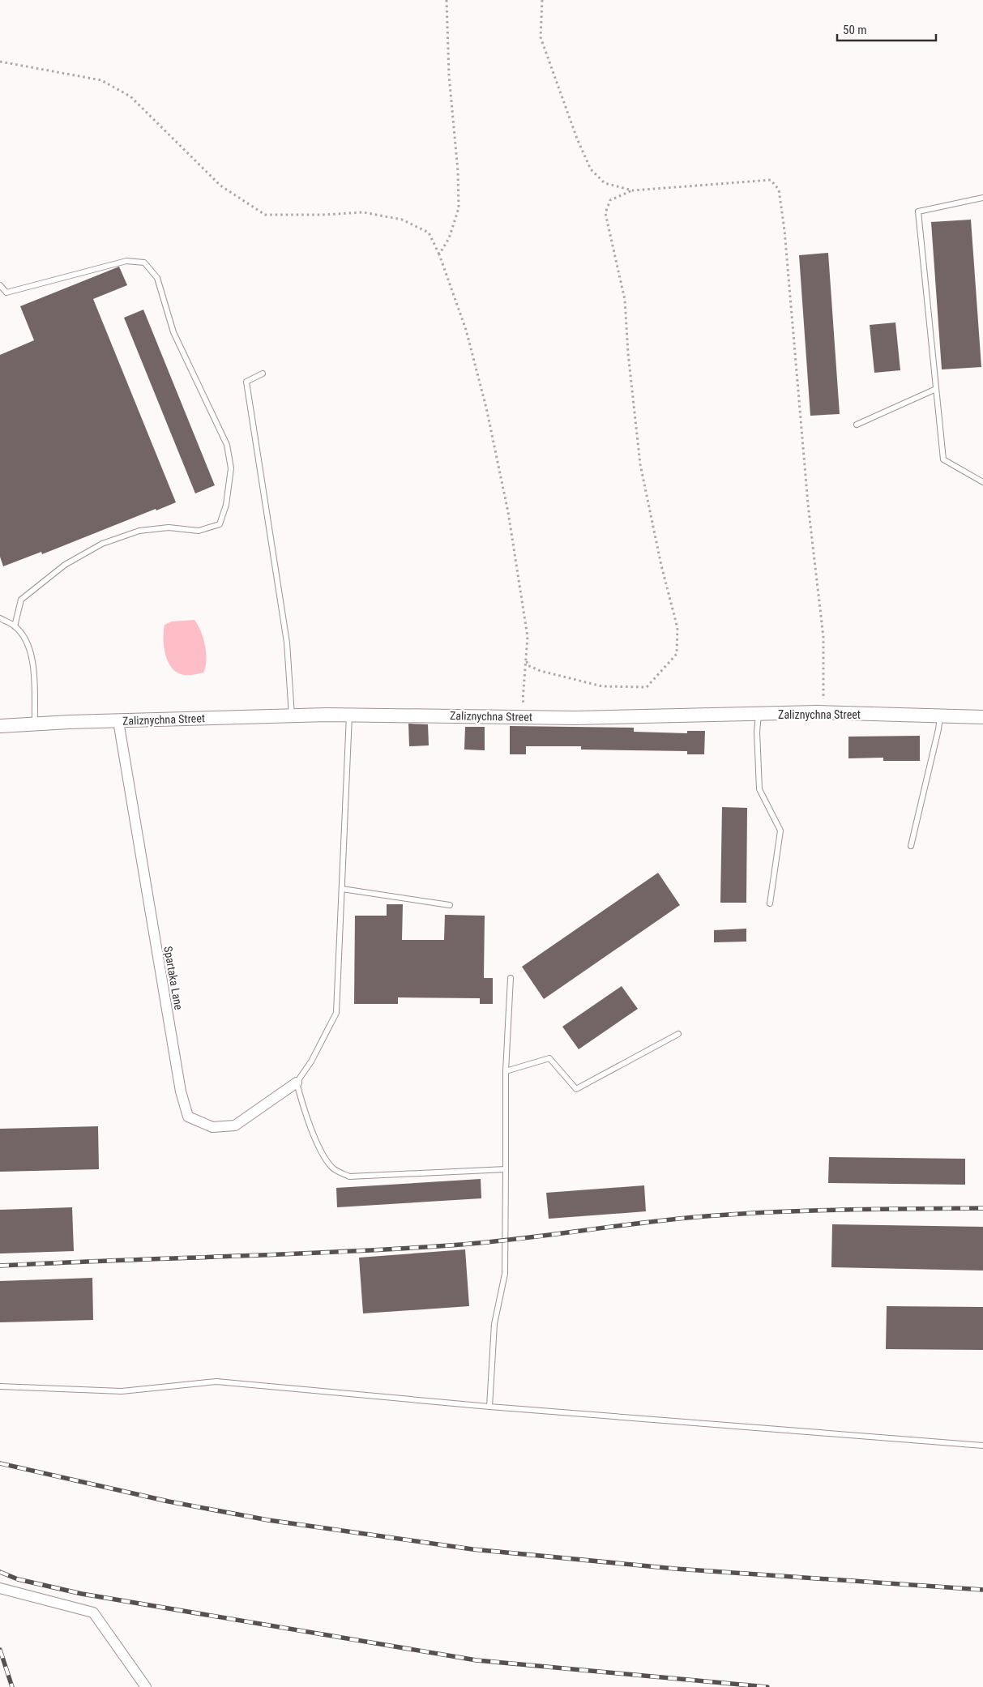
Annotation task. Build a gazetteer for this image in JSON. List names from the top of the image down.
{
  "streets": {
    "street": ["Zaliznychna Street", "Spartaka Lane"]
  },
  "crossings": [
    ["Zaliznychna Street", "Spartaka Lane"]
  ],
  "scale_bar": "50 m"
}
